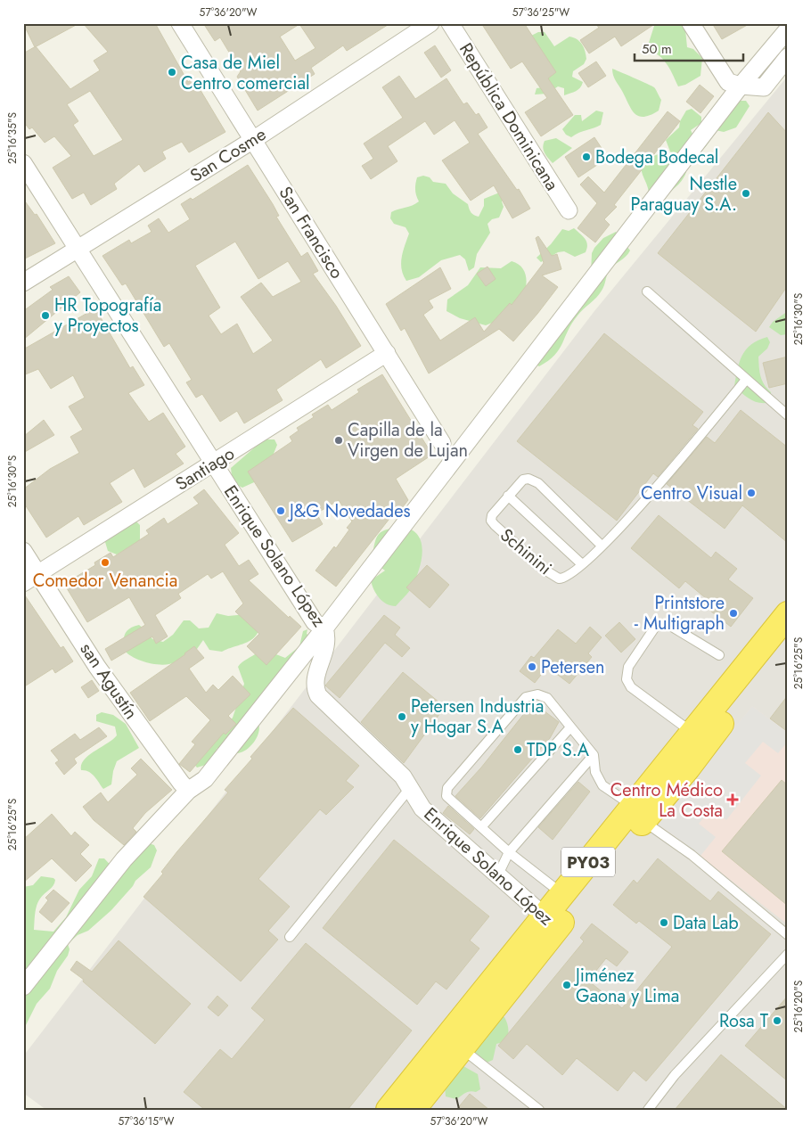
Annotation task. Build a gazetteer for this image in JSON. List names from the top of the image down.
{
  "streets": {
    "highway": ["PY03"],
    "street": [
      "República Dominicana",
      "San Cosme",
      "San Francisco",
      "Santiago",
      "Enrique Solano López",
      "san Agustín"
    ],
    "lane": ["Schinini"]
  },
  "crossings": [
    ["San Cosme", "San Francisco"],
    ["San Cosme", "Enrique Solano López"],
    ["San Francisco", "Santiago"],
    ["Santiago", "Enrique Solano López"],
    ["Santiago", "san Agustín"],
    ["Enrique Solano López", "PY03"]
  ],
  "places": {
    "other": [
      "Casa de Miel Centro comercial",
      "Bodega Bodecal",
      "Nestle Paraguay S.A.",
      "HR Topografía y Proyectos",
      "Capilla de la Virgen de Lujan",
      "Centro Visual",
      "J&G Novedades",
      "Comedor Venancia",
      "Printstore - Multigraph",
      "Petersen",
      "Petersen Industria y Hogar S.A",
      "TDP S.A",
      "Data Lab",
      "Jiménez Gaona y Lima",
      "Rosa T"
    ],
    "health": ["Centro Médico La Costa"]
  },
  "scale_bar": "50 m",
  "coordinates": [
    "57°36'20\"W",
    "57°36'25\"W",
    "25°16'35\"S",
    "25°16'30\"S",
    "25°16'25\"S",
    "25°16'20\"S",
    "57°36'15\"W"
  ]
}
